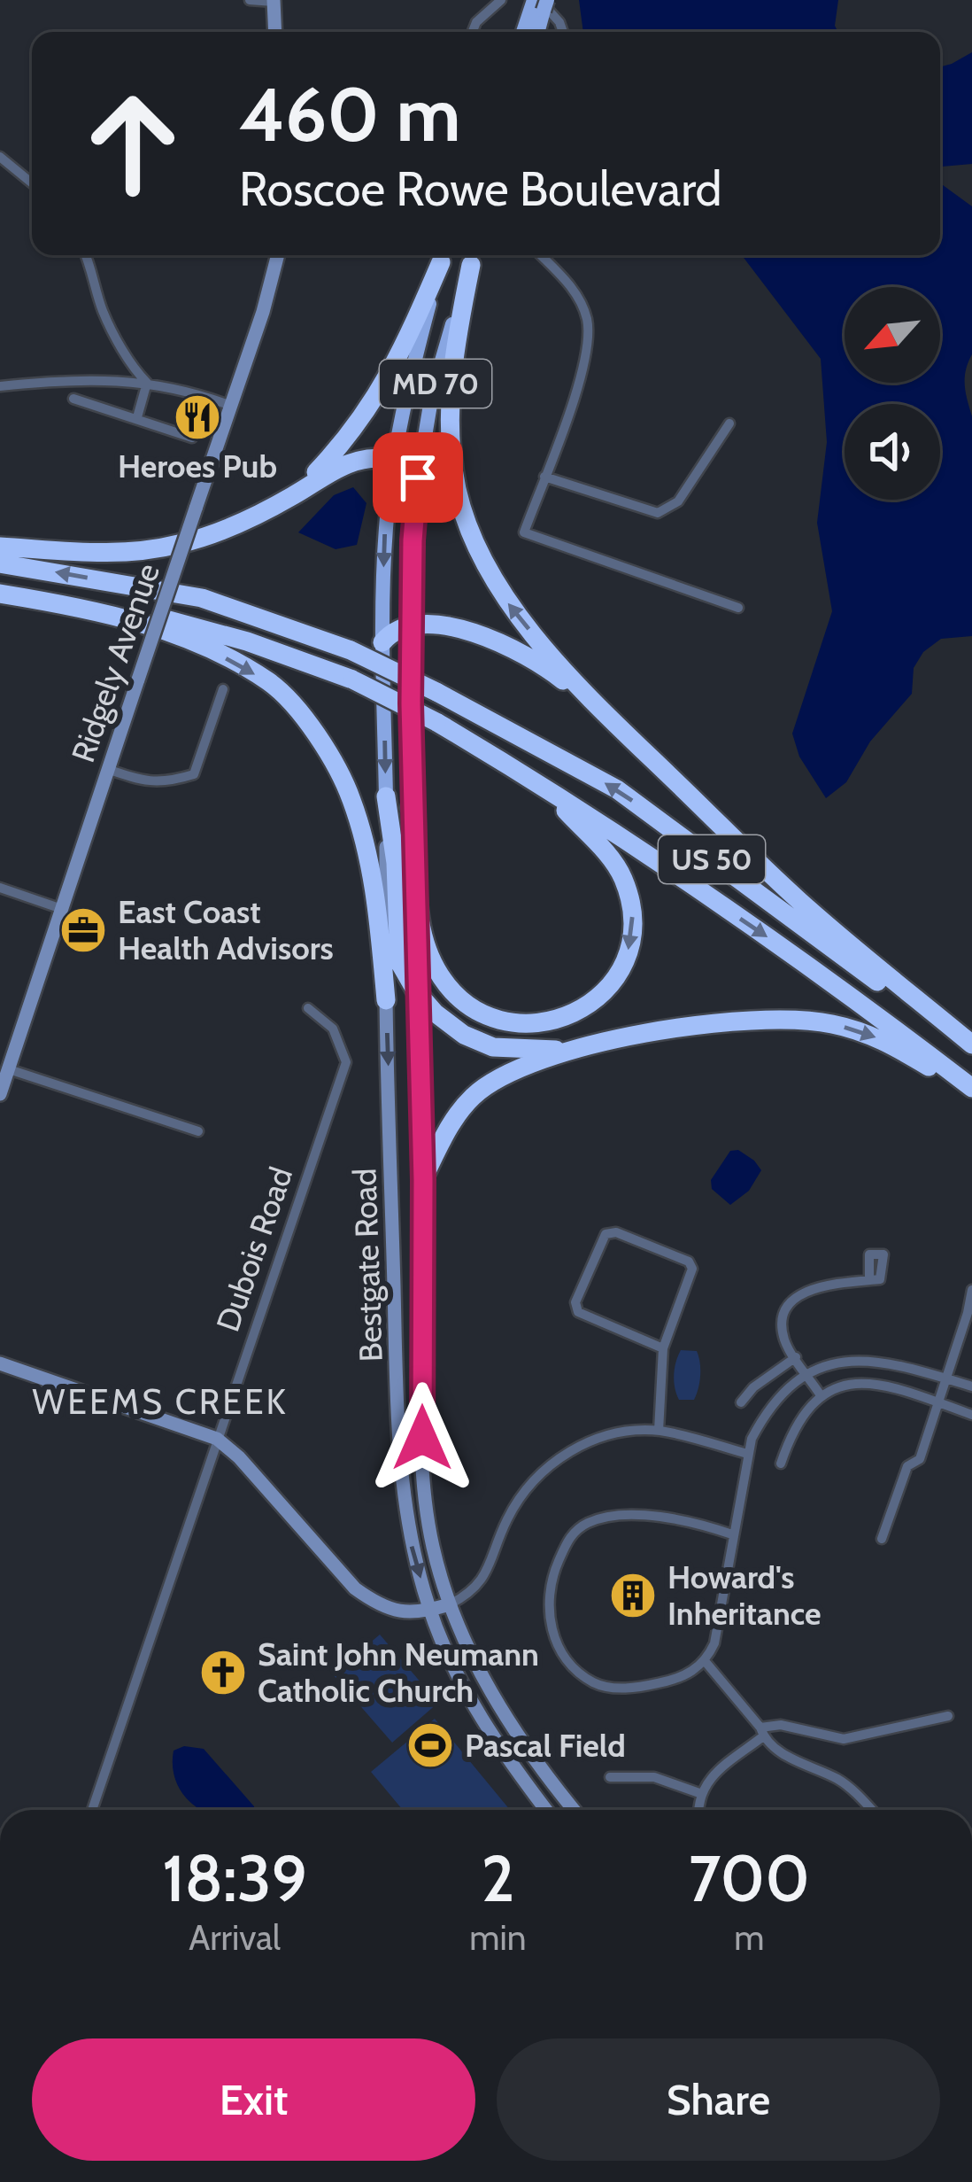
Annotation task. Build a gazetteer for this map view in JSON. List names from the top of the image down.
{
  "streets": {
    "highway": ["US 50"],
    "main road": ["MD 70", "Ridgely Avenue", "Bestgate Road"],
    "street": ["Dubois Road"]
  },
  "crossings": [
    ["MD 70", "Bestgate Road"]
  ],
  "districts": ["WEEMS CREEK"],
  "places": {
    "restaurant": ["Heroes Pub"],
    "office": ["East Coast Health Advisors"],
    "building": ["Howard's Inheritance"],
    "church": ["Saint John Neumann Catholic Church"],
    "sports": ["Pascal Field"]
  },
  "north": "bottom left",
  "page": {
    "turn": ["460 m", "Roscoe Rowe Boulevard"],
    "eta": [
      "18:39",
      "Arrival",
      "2",
      "min",
      "700",
      "m"
    ],
    "buttons": ["Exit", "Share"]
  }
}
